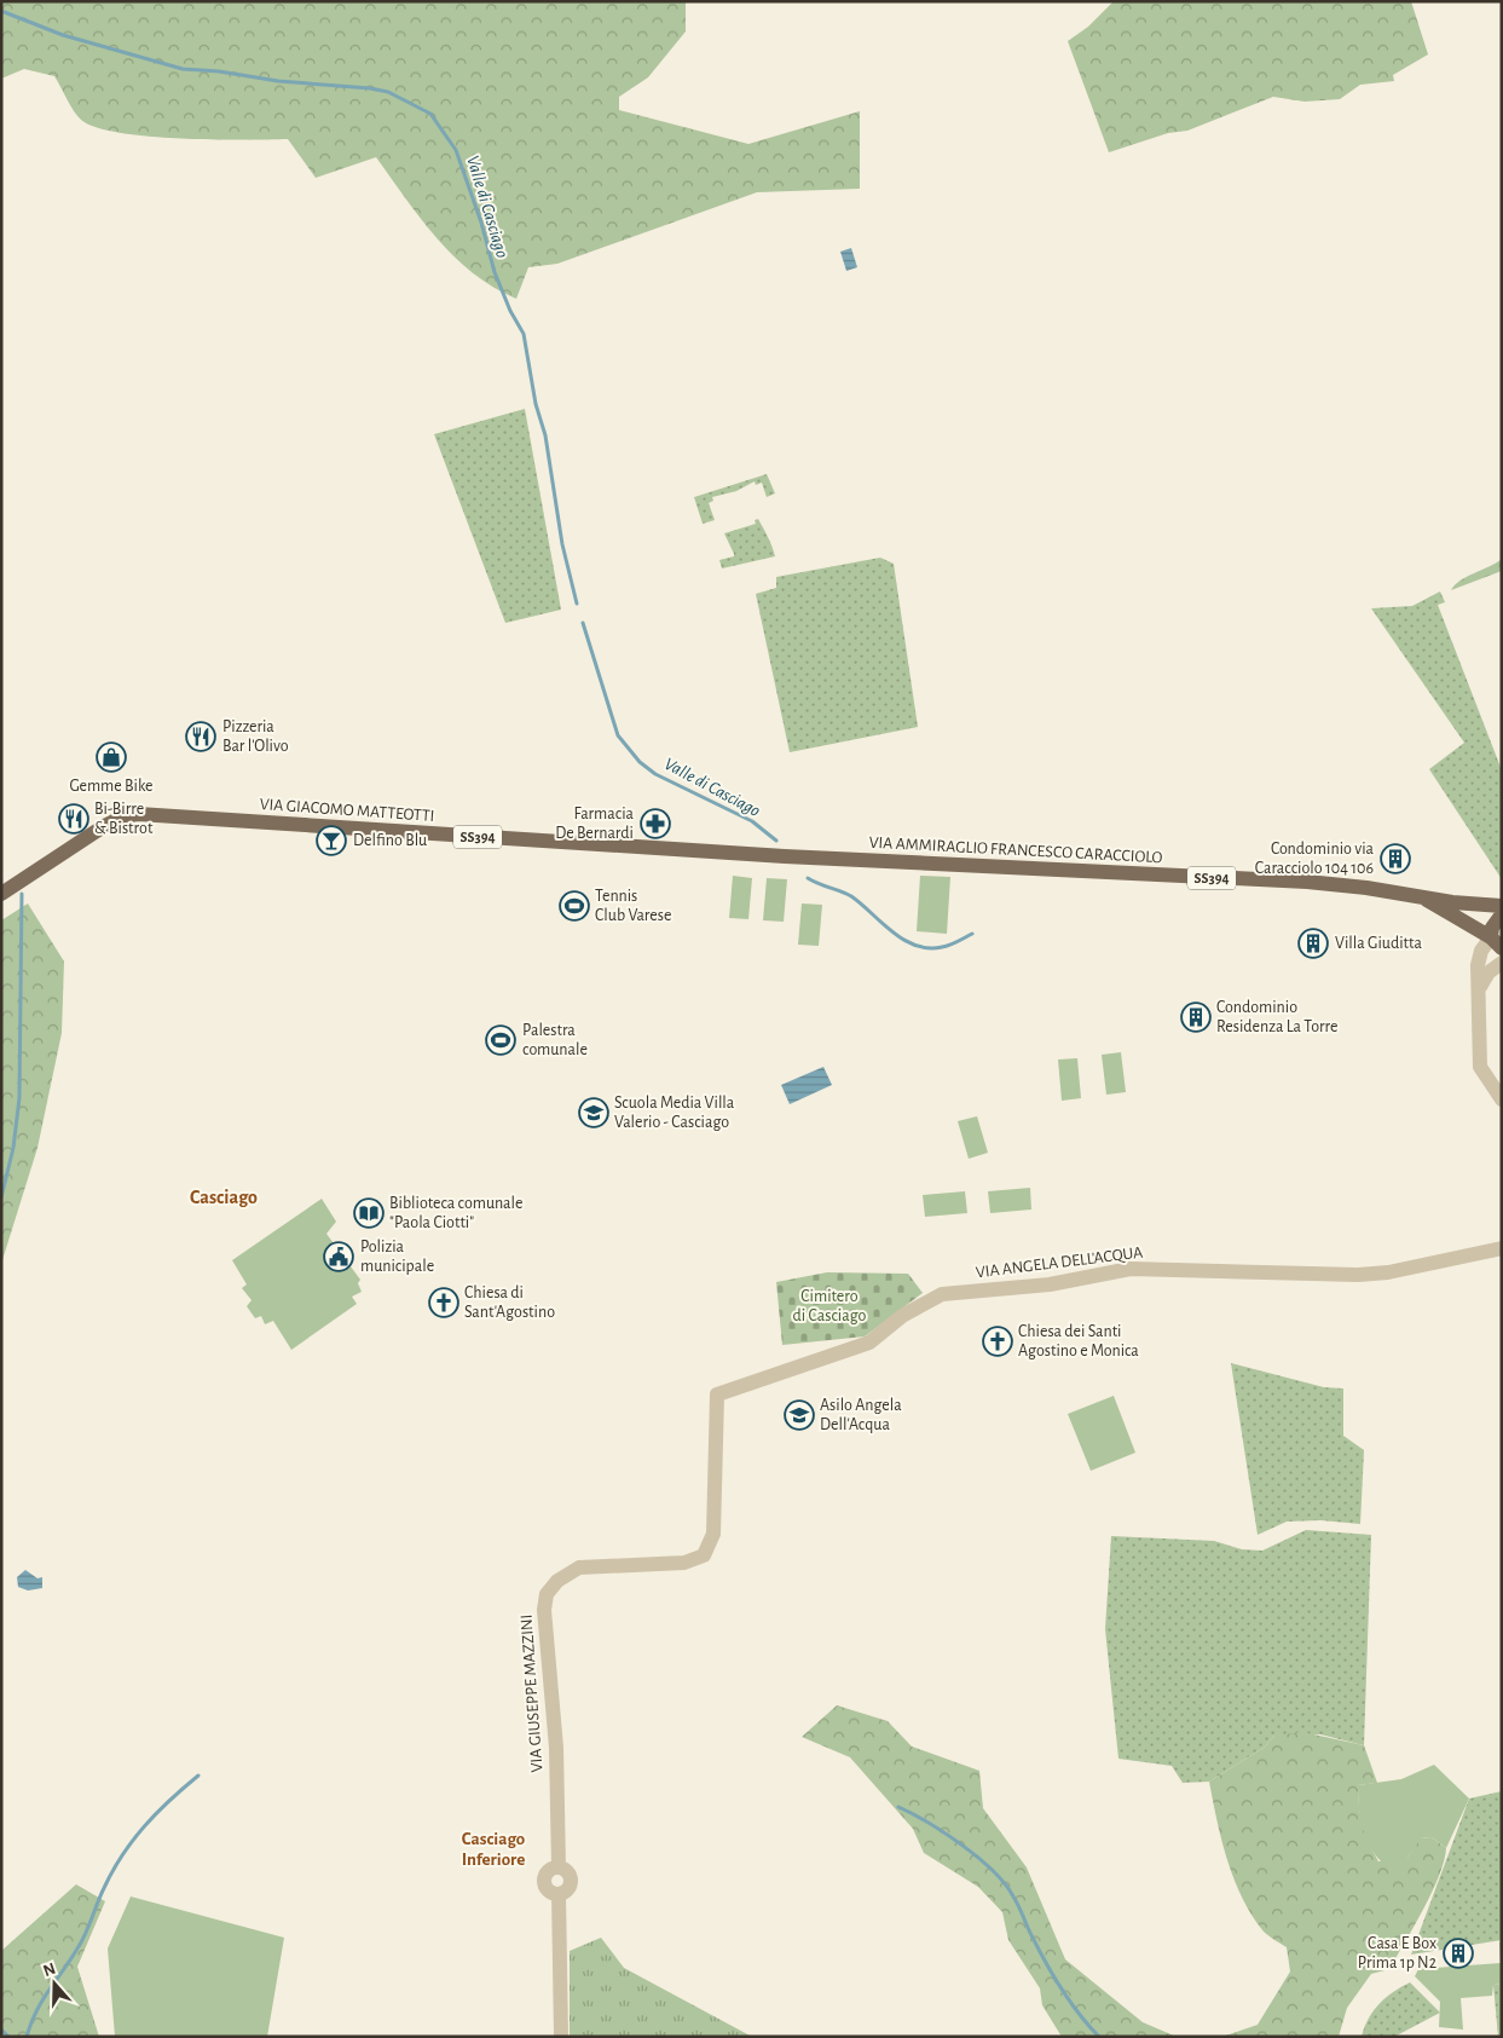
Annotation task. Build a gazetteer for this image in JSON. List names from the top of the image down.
{
  "streets": {
    "main road": ["VIA GIACOMO MATTEOTTI", "SS394", "VIA AMMIRAGLIO FRANCESCO CARACCIOLO"],
    "street": ["VIA ANGELA DELL'ACQUA", "VIA GIUSEPPE MAZZINI"]
  },
  "crossings": [
    ["VIA GIACOMO MATTEOTTI", "VIA AMMIRAGLIO FRANCESCO CARACCIOLO"],
    ["VIA ANGELA DELL'ACQUA", "VIA GIUSEPPE MAZZINI"]
  ],
  "districts": ["Casciago", "Casciago Inferiore"],
  "water": ["Valle di Casciago"],
  "parks": ["Cimitero di Casciago"],
  "places": {
    "restaurant": ["Pizzeria Bar l'Olivo", "Bi-Birre & Bistrot"],
    "shop": ["Gemme Bike"],
    "pharmacy": ["Farmacia De Bernardi"],
    "bar": ["Delfino Blu"],
    "building": [
      "Condominio via Caracciolo 104 106",
      "Villa Giuditta",
      "Condominio Residenza La Torre",
      "Casa E Box Prima 1p N2"
    ],
    "sports": ["Tennis Club Varese", "Palestra comunale"],
    "school or university": ["Scuola Media Villa Valerio - Casciago", "Asilo Angela Dell'Acqua"],
    "library": ["Biblioteca comunale \"Paola Ciotti\""],
    "public building": ["Polizia municipale"],
    "church": ["Chiesa di Sant'Agostino", "Chiesa dei Santi Agostino e Monica"]
  },
  "north": "top"
}
